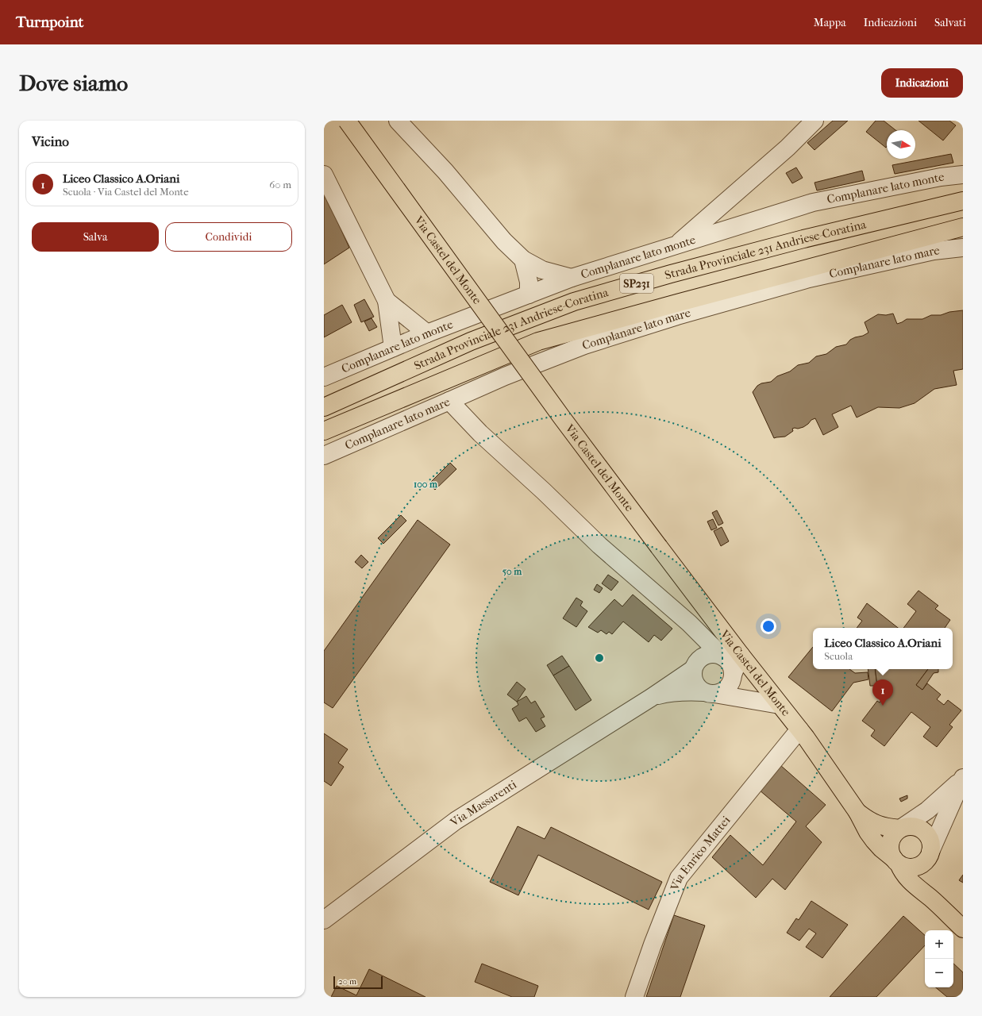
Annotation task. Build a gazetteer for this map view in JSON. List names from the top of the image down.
{
  "streets": {
    "main road": ["Strada Provinciale 231 Andriese-Coratina", "Via Castel del Monte", "SP231"],
    "street": [
      "Complanare lato monte",
      "Complanare lato mare",
      "Via Massarenti",
      "Via Enrico Mattei"
    ]
  },
  "crossings": [
    ["Via Castel del Monte", "Via Enrico Mattei"]
  ],
  "scale_bar": "20 m",
  "north": "right",
  "page": {
    "header": "Turnpoint",
    "nav": ["Mappa", "Indicazioni", "Salvati"],
    "buttons": [
      "Indicazioni",
      ["Salva", "Condividi"]
    ],
    "title": "Dove siamo",
    "heading": "Vicino",
    "list": [
      {
        "mark": "1",
        "name": "Liceo Classico A.Oriani",
        "note": "Scuola · Via Castel del Monte",
        "value": "60 m"
      }
    ],
    "popup": ["Liceo Classico A.Oriani", "Scuola"],
    "pins": "1",
    "map_buttons": ["+", "−"],
    "scale": "20 m"
  },
  "rings": ["100 m", "50 m"]
}
